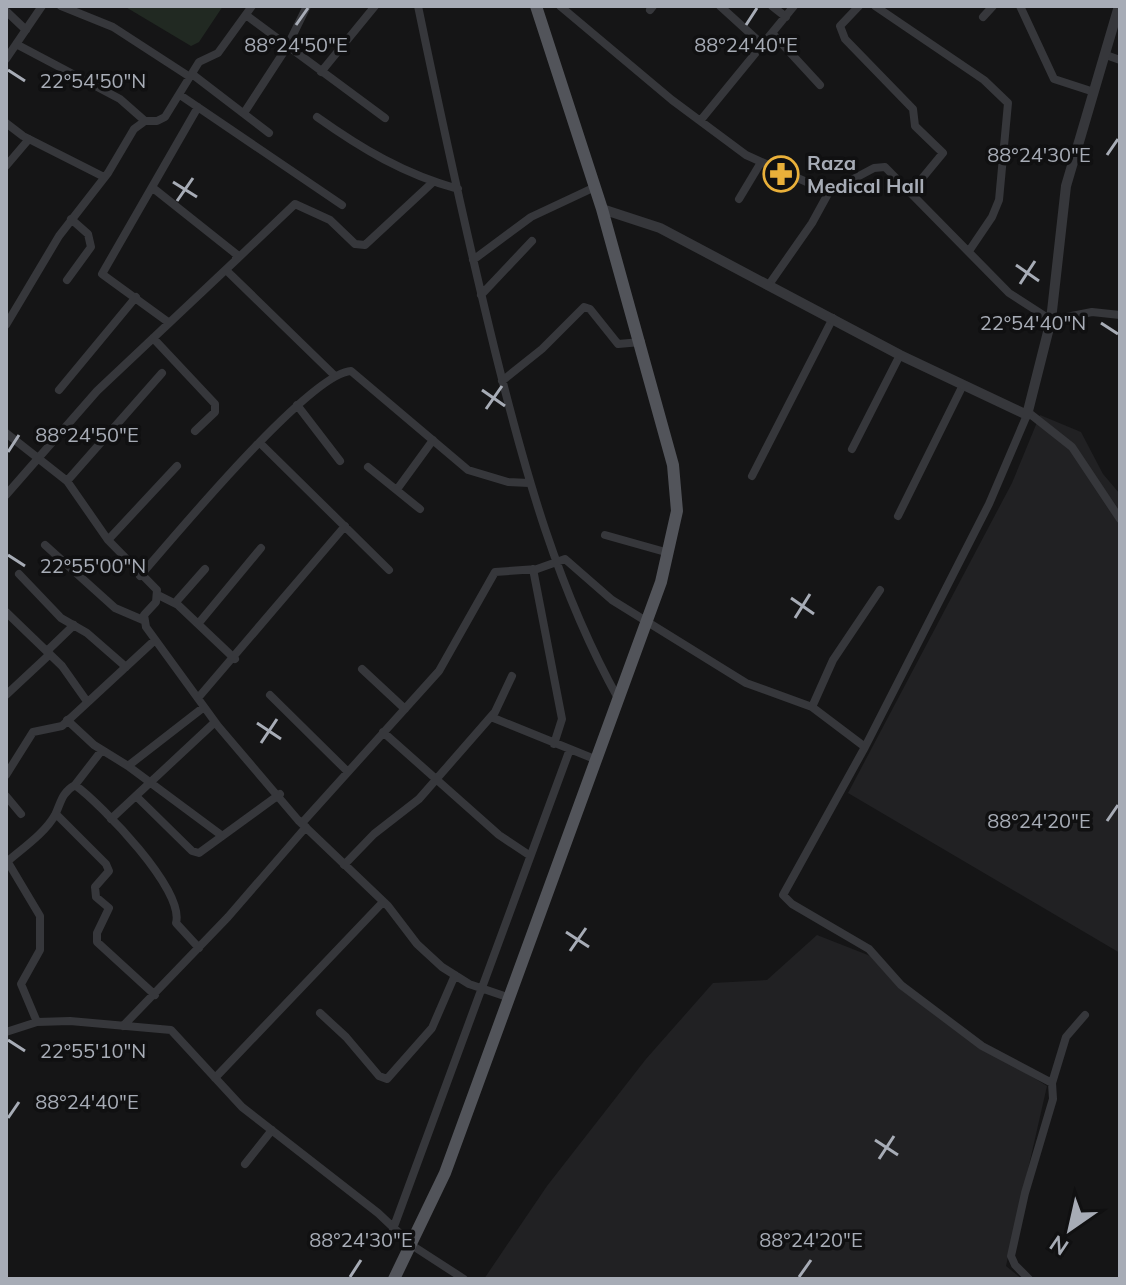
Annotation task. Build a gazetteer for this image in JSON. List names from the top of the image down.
{
  "places": {
    "pharmacy": ["Raza Medical Hall"]
  },
  "north": "bottom left",
  "coordinates": [
    "88°24'50\"E",
    "88°24'40\"E",
    "22°54'50\"N",
    "88°24'30\"E",
    "22°54'40\"N",
    "22°55'00\"N",
    "88°24'20\"E",
    "22°55'10\"N"
  ]
}
